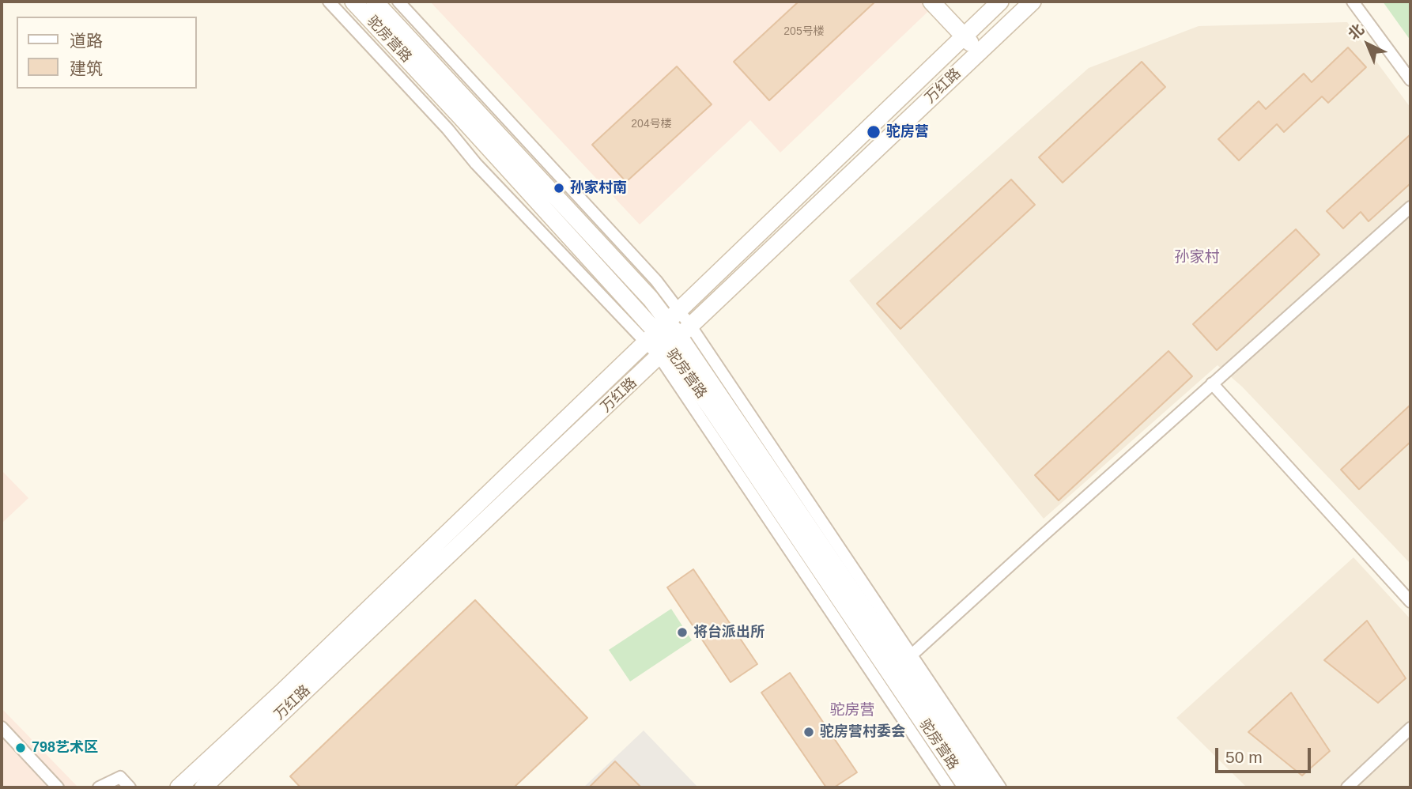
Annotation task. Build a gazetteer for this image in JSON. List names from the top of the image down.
{
  "streets": {
    "street": ["驼房营路", "万红路"]
  },
  "crossings": [
    ["驼房营路", "万红路"]
  ],
  "districts": ["孙家村", "驼房营"],
  "places": [
    "驼房营",
    "孙家村南",
    "将台派出所",
    "驼房营村委会",
    "798艺术区"
  ],
  "house_numbers": ["205号楼", "204号楼"],
  "legend": ["道路", "建筑"],
  "scale_bar": "50 m",
  "north": "top left"
}
